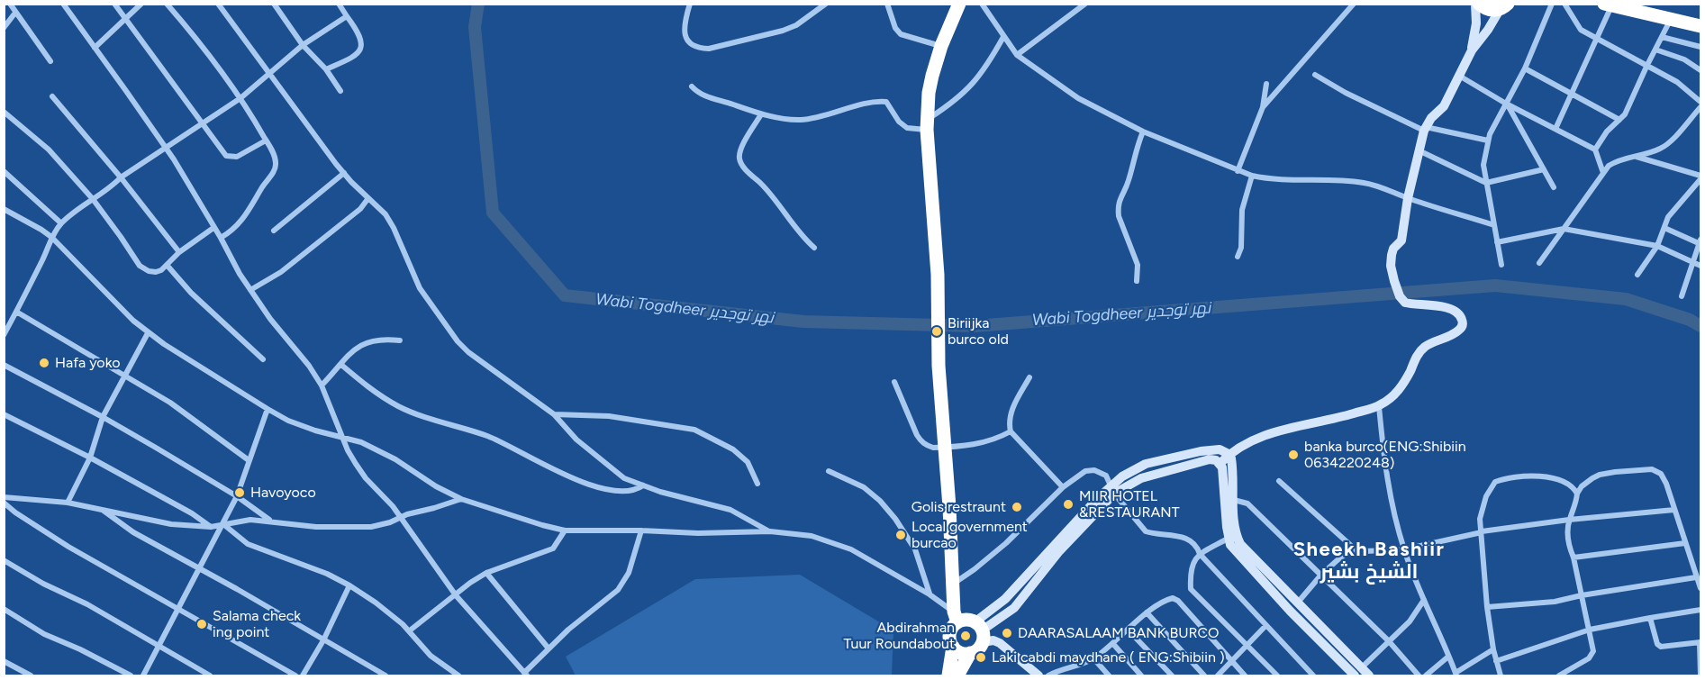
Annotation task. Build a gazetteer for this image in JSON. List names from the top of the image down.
{
  "districts": ["Sheekh Bashiir الشيخ بشير"],
  "water": ["Wabi Togdheer نهر توجدير"],
  "places": [
    "Biriijka burco old",
    "Hafa yoko",
    "banka burco(ENG:Shibiin 0634220248)",
    "Havoyoco",
    "MIIR HOTEL &RESTAURANT",
    "Golis restraunt",
    "Local government burcao",
    "Salama check ing point",
    "DAARASALAAM BANK BURCO",
    "Abdirahman Tuur Roundabout",
    "Laki cabdi maydhane ( ENG:Shibiin )"
  ]
}
